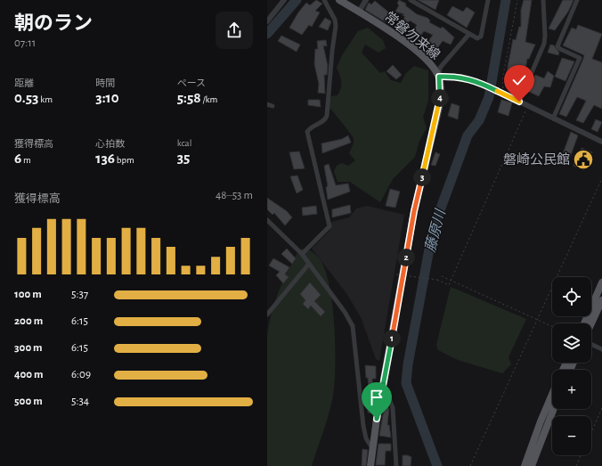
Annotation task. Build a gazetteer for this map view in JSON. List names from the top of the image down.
{
  "streets": {
    "main road": ["常磐勿来線"]
  },
  "water": ["藤原川"],
  "places": {
    "public building": ["磐崎公民館"]
  },
  "page": {
    "heading": ["朝のラン", "07:11"],
    "stats": [
      ["距離", "0.53 km"],
      ["時間", "3:10"],
      ["ペース", "5:58 /km"],
      ["獲得標高", "6 m"],
      ["心拍数", "136 bpm"],
      ["kcal", "35"]
    ],
    "pins": [
      "4",
      "3",
      "2",
      "1"
    ],
    "chart": ["獲得標高", "48–53 m"],
    "map_buttons": ["+", "−"],
    "list": [
      {
        "name": "100 m",
        "note": "5:37"
      },
      {
        "name": "200 m",
        "note": "6:15"
      },
      {
        "name": "300 m",
        "note": "6:15"
      },
      {
        "name": "400 m",
        "note": "6:09"
      },
      {
        "name": "500 m",
        "note": "5:34"
      }
    ]
  }
}
